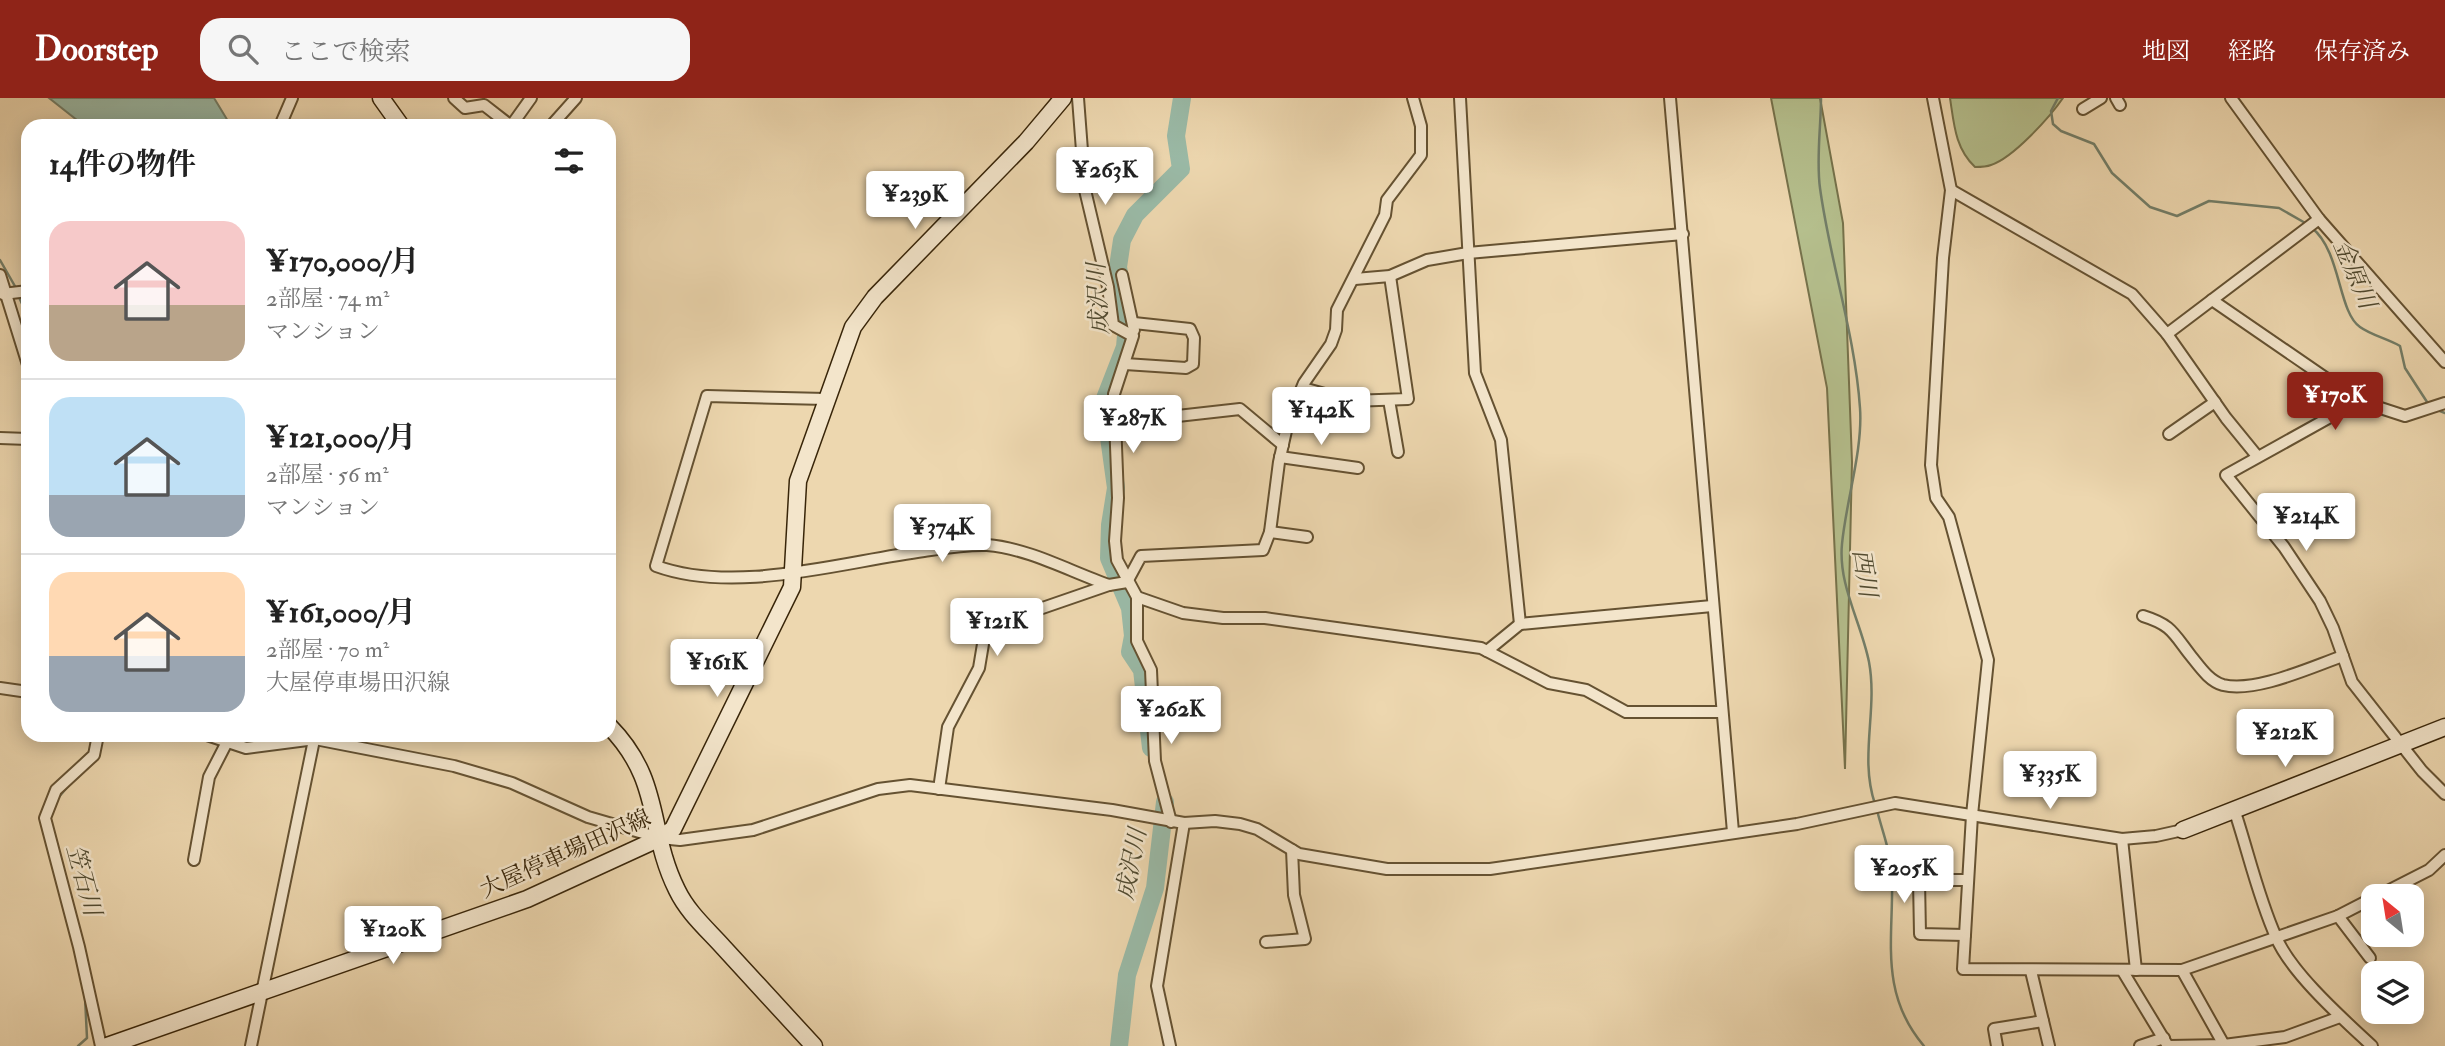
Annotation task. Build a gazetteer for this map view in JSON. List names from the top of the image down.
{
  "streets": {
    "main road": ["大屋停車場田沢線"]
  },
  "water": [
    "金原川",
    "成沢川",
    "西川",
    "笠石川"
  ],
  "north": "top left",
  "page": {
    "header": "Doorstep",
    "search": "ここで検索",
    "nav": ["地図", "経路", "保存済み"],
    "heading": "14件の物件",
    "price": [
      "¥263K",
      "¥239K",
      "¥170K",
      "¥142K",
      "¥287K",
      "¥214K",
      "¥374K",
      "¥121K",
      "¥161K",
      "¥262K",
      "¥212K",
      "¥335K",
      "¥205K",
      "¥120K"
    ],
    "list": [
      {
        "name": "¥170,000/月",
        "note": "2部屋 · 74 m² · マンション"
      },
      {
        "name": "¥121,000/月",
        "note": "2部屋 · 56 m² · マンション"
      },
      {
        "name": "¥161,000/月",
        "note": "2部屋 · 70 m² · 大屋停車場田沢線"
      }
    ]
  }
}
